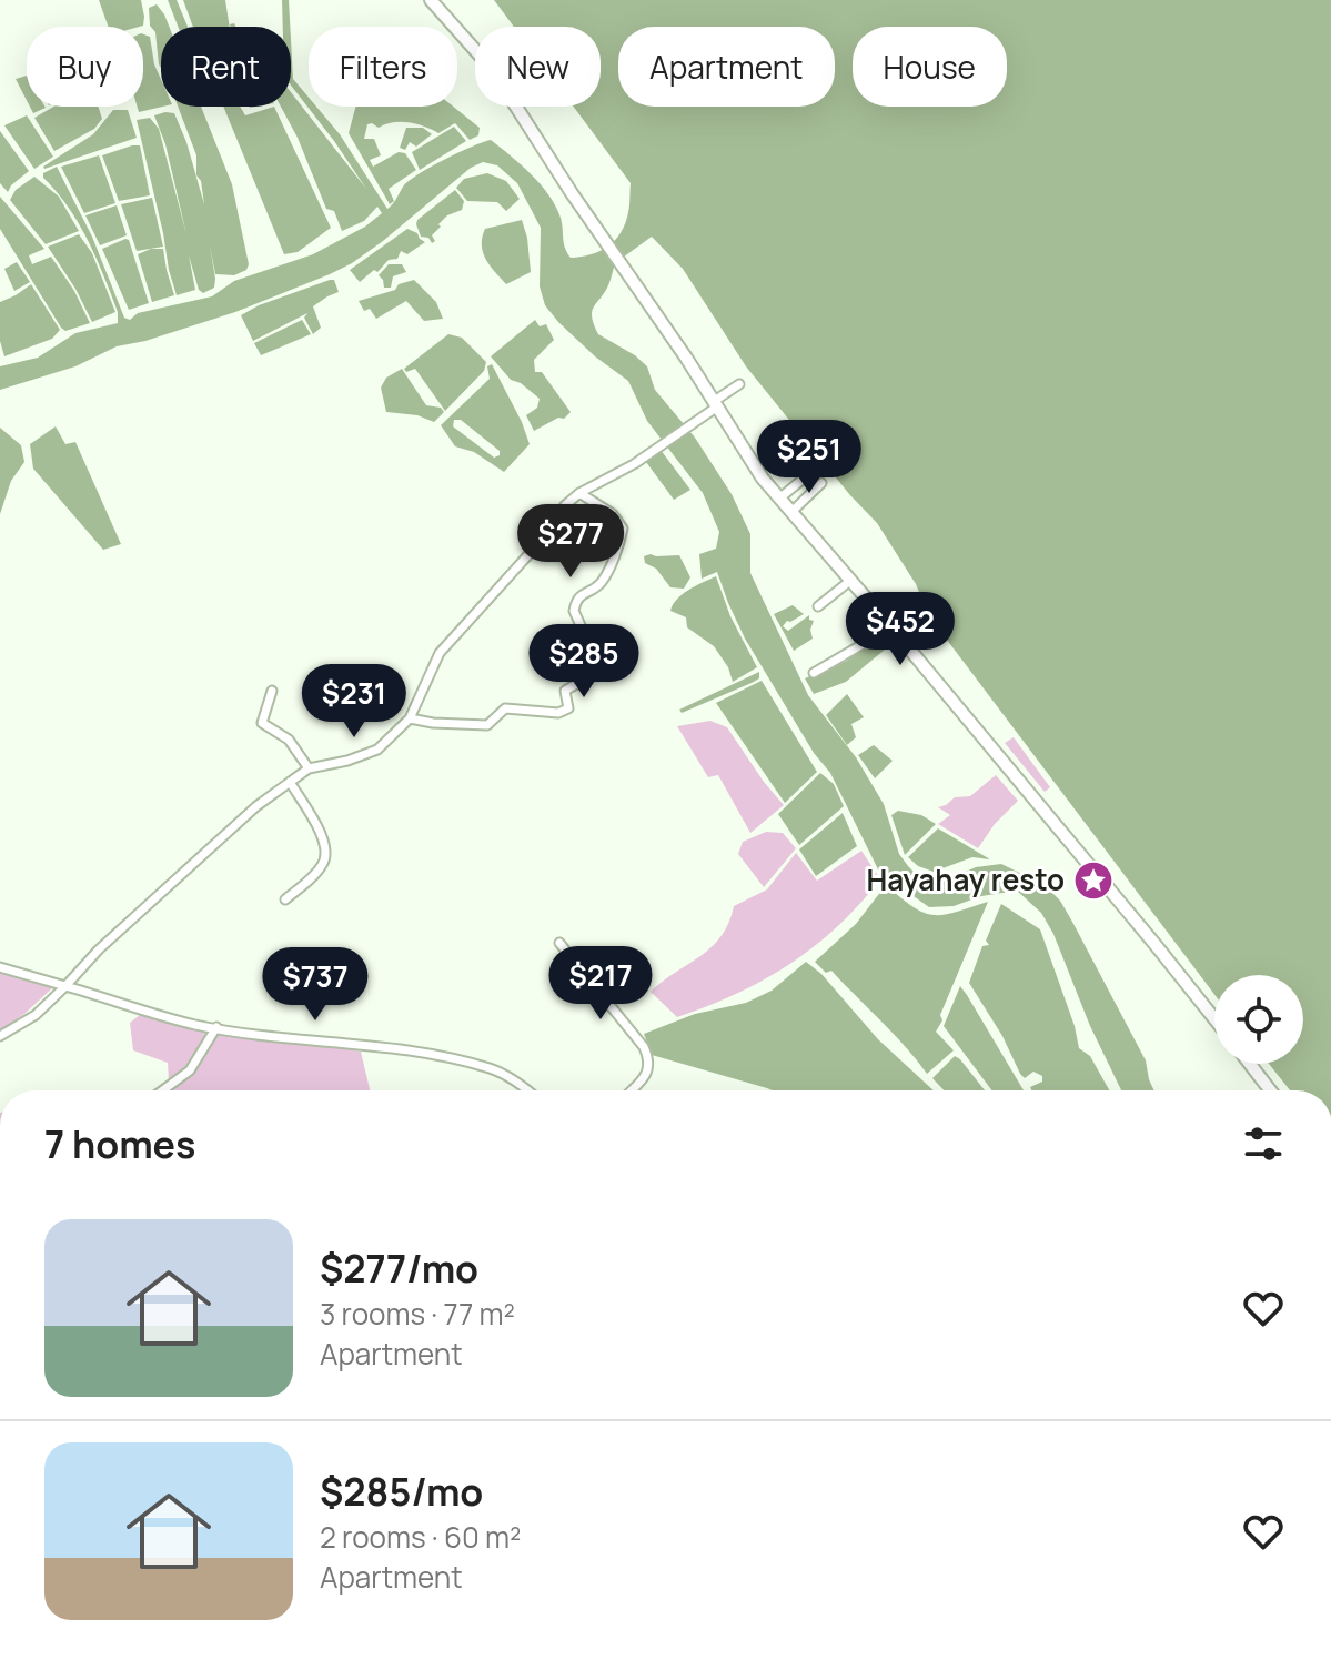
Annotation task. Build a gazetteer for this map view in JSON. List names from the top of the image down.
{
  "places": {
    "place": ["Hayahay resto"]
  },
  "page": {
    "chip": [
      "Buy",
      "Rent",
      "Filters",
      "New",
      "Apartment",
      "House"
    ],
    "price": [
      "$251",
      "$277",
      "$452",
      "$285",
      "$231",
      "$217",
      "$737"
    ],
    "heading": "7 homes",
    "list": [
      {
        "name": "$277/mo",
        "note": "3 rooms · 77 m² · Apartment"
      },
      {
        "name": "$285/mo",
        "note": "2 rooms · 60 m² · Apartment"
      }
    ]
  }
}
